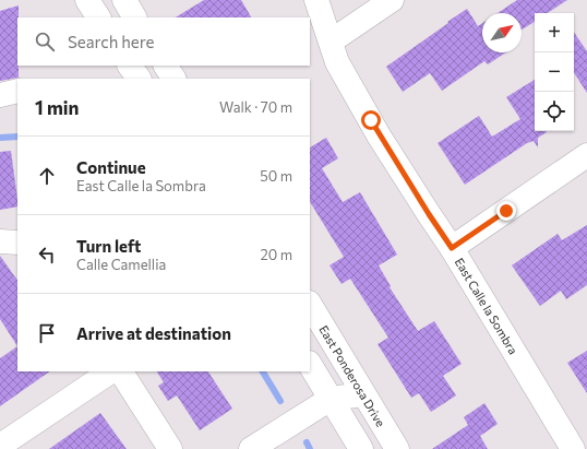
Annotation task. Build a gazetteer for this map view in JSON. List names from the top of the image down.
{
  "streets": {
    "street": ["East Calle la Sombra", "East Ponderosa Drive"]
  },
  "north": "top right",
  "page": {
    "map_buttons": ["+", "−"],
    "search": "Search here",
    "heading": ["1 min", "Walk · 70 m"],
    "list": [
      ["Continue", "East Calle la Sombra", "50 m"],
      ["Turn left", "Calle Camellia", "20 m"],
      "Arrive at destination"
    ]
  }
}
